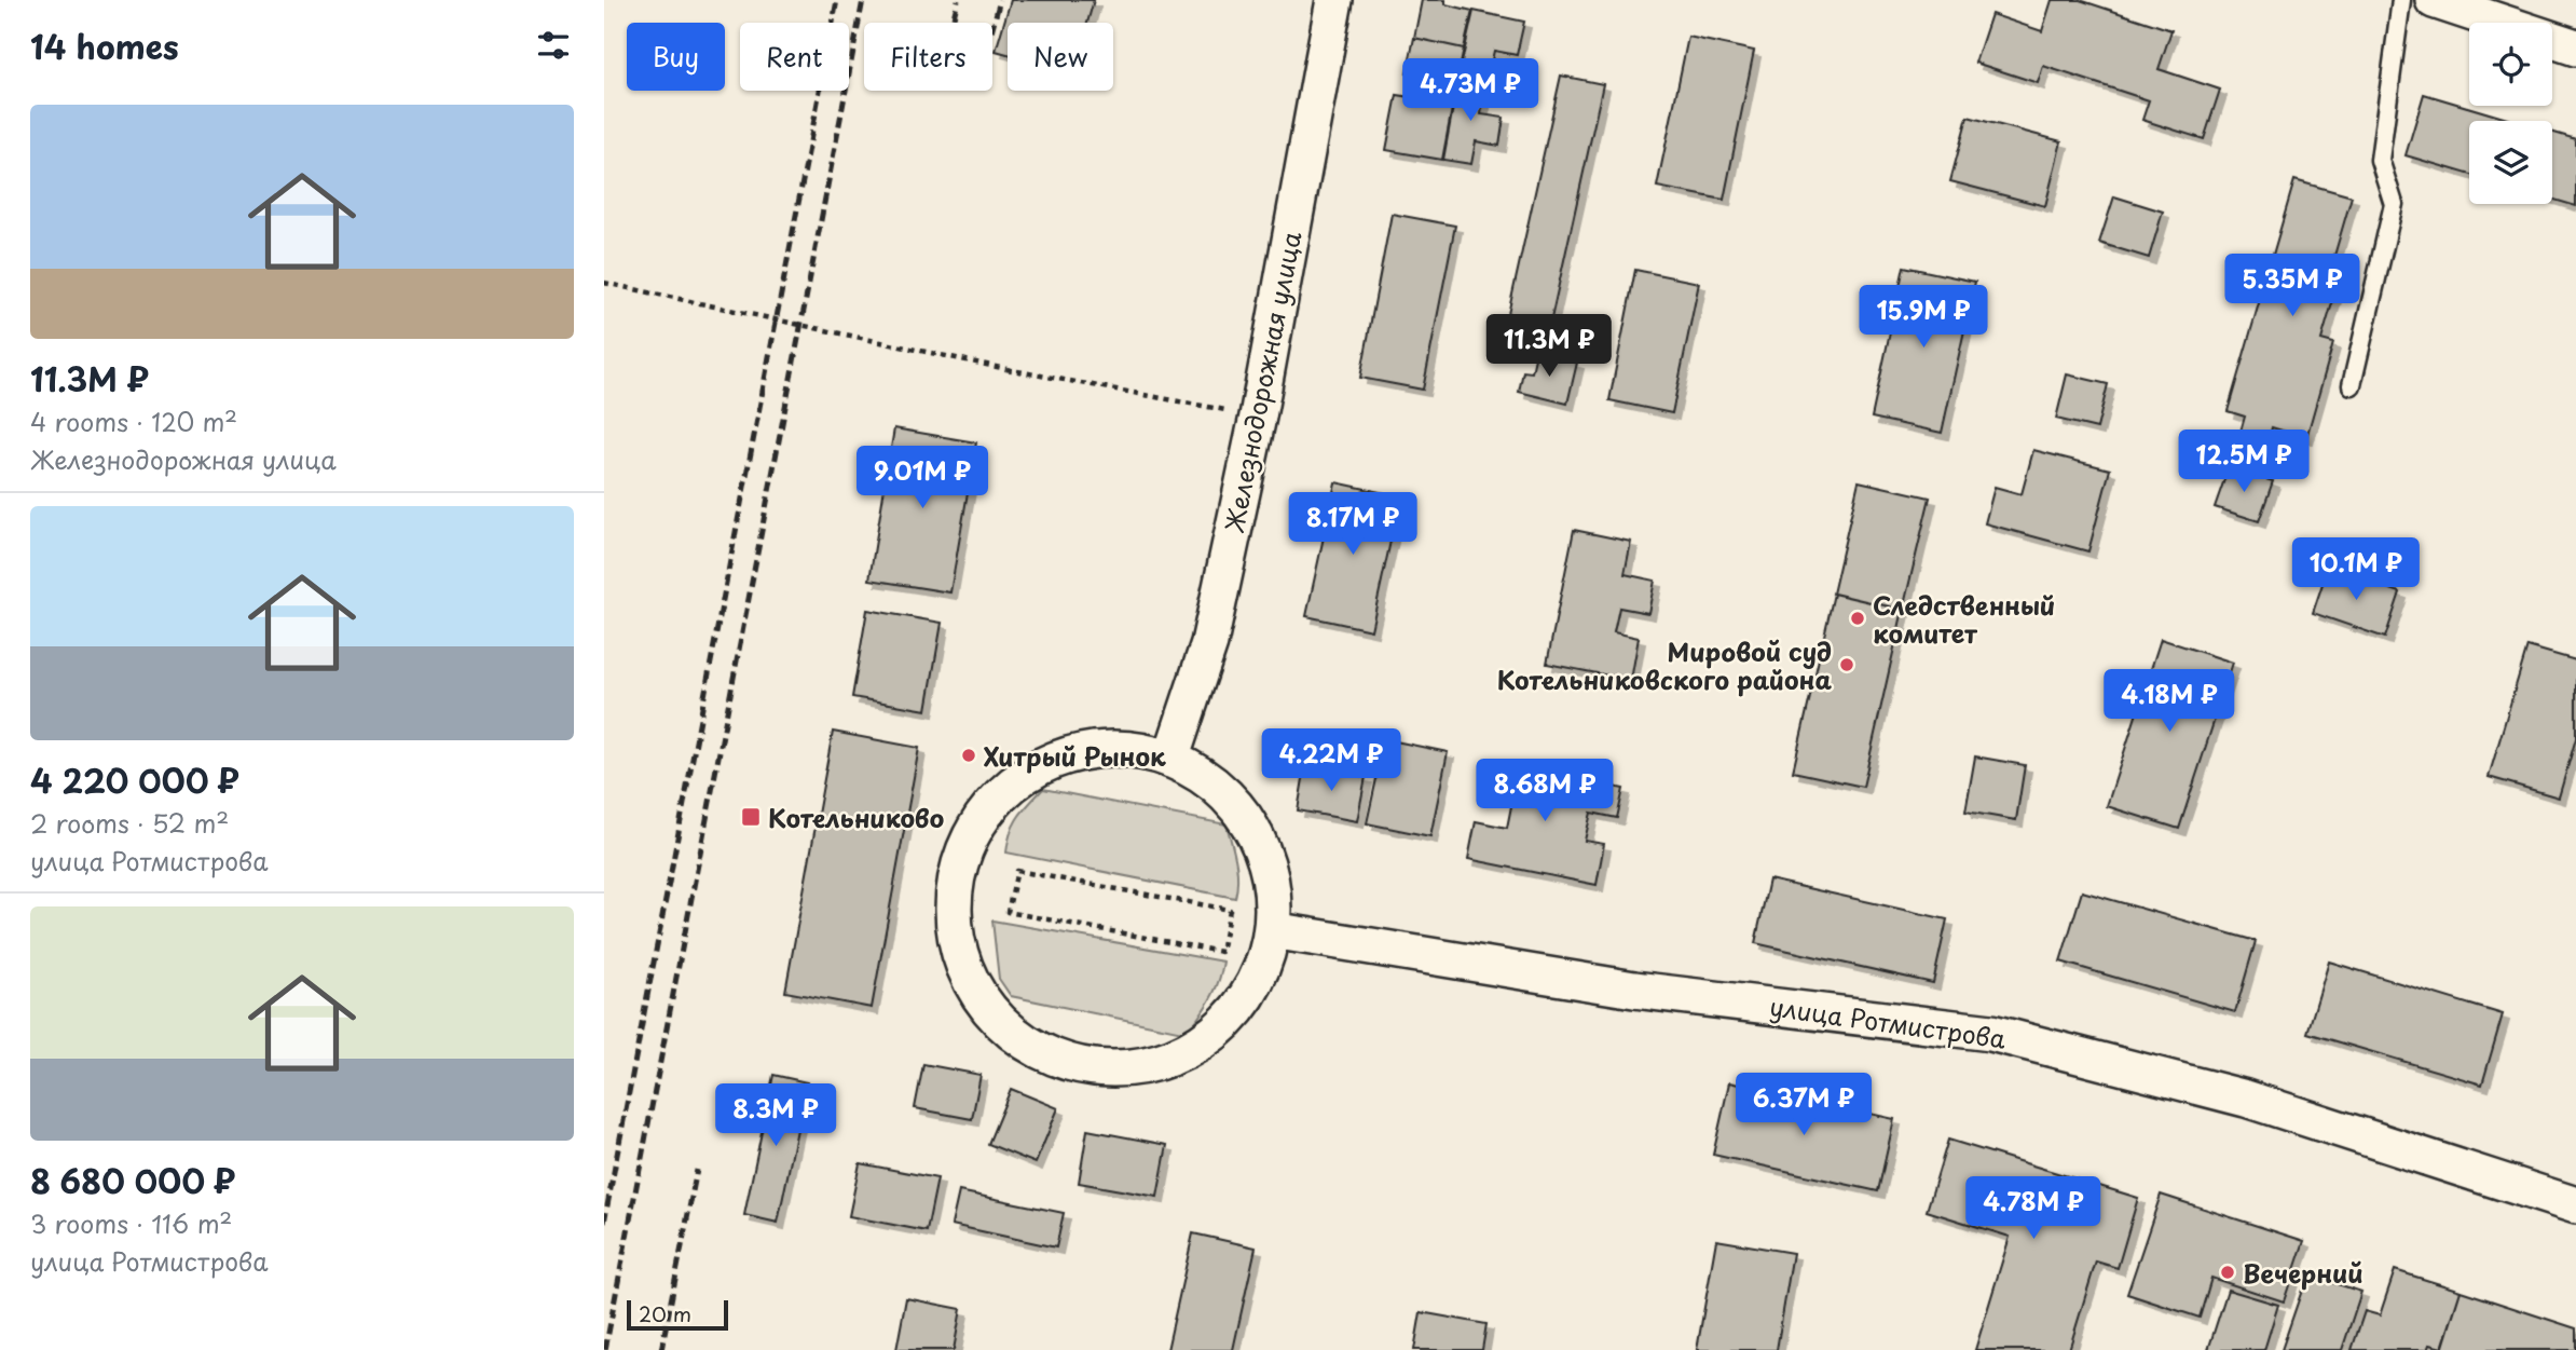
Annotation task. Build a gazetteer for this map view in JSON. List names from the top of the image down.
{
  "streets": {
    "street": ["Железнодорожная улица", "улица Ротмистрова"]
  },
  "places": {
    "other": [
      "Следственный комитет",
      "Мировой суд Котельниковского района",
      "Хитрый Рынок",
      "Вечерний"
    ],
    "transit": ["Котельниково"]
  },
  "scale_bar": "20 m",
  "page": {
    "heading": "14 homes",
    "chip": [
      "Buy",
      "Rent",
      "Filters",
      "New"
    ],
    "price": [
      "4.73M ₽",
      "5.35M ₽",
      "15.9M ₽",
      "11.3M ₽",
      "12.5M ₽",
      "9.01M ₽",
      "8.17M ₽",
      "10.1M ₽",
      "4.18M ₽",
      "4.22M ₽",
      "8.68M ₽",
      "6.37M ₽",
      "8.3M ₽",
      "4.78M ₽"
    ],
    "list": [
      {
        "name": "11.3M ₽",
        "note": "4 rooms · 120 m² · Железнодорожная улица"
      },
      {
        "name": "4 220 000 ₽",
        "note": "2 rooms · 52 m² · улица Ротмистрова"
      },
      {
        "name": "8 680 000 ₽",
        "note": "3 rooms · 116 m² · улица Ротмистрова"
      }
    ],
    "scale": "20 m"
  }
}
